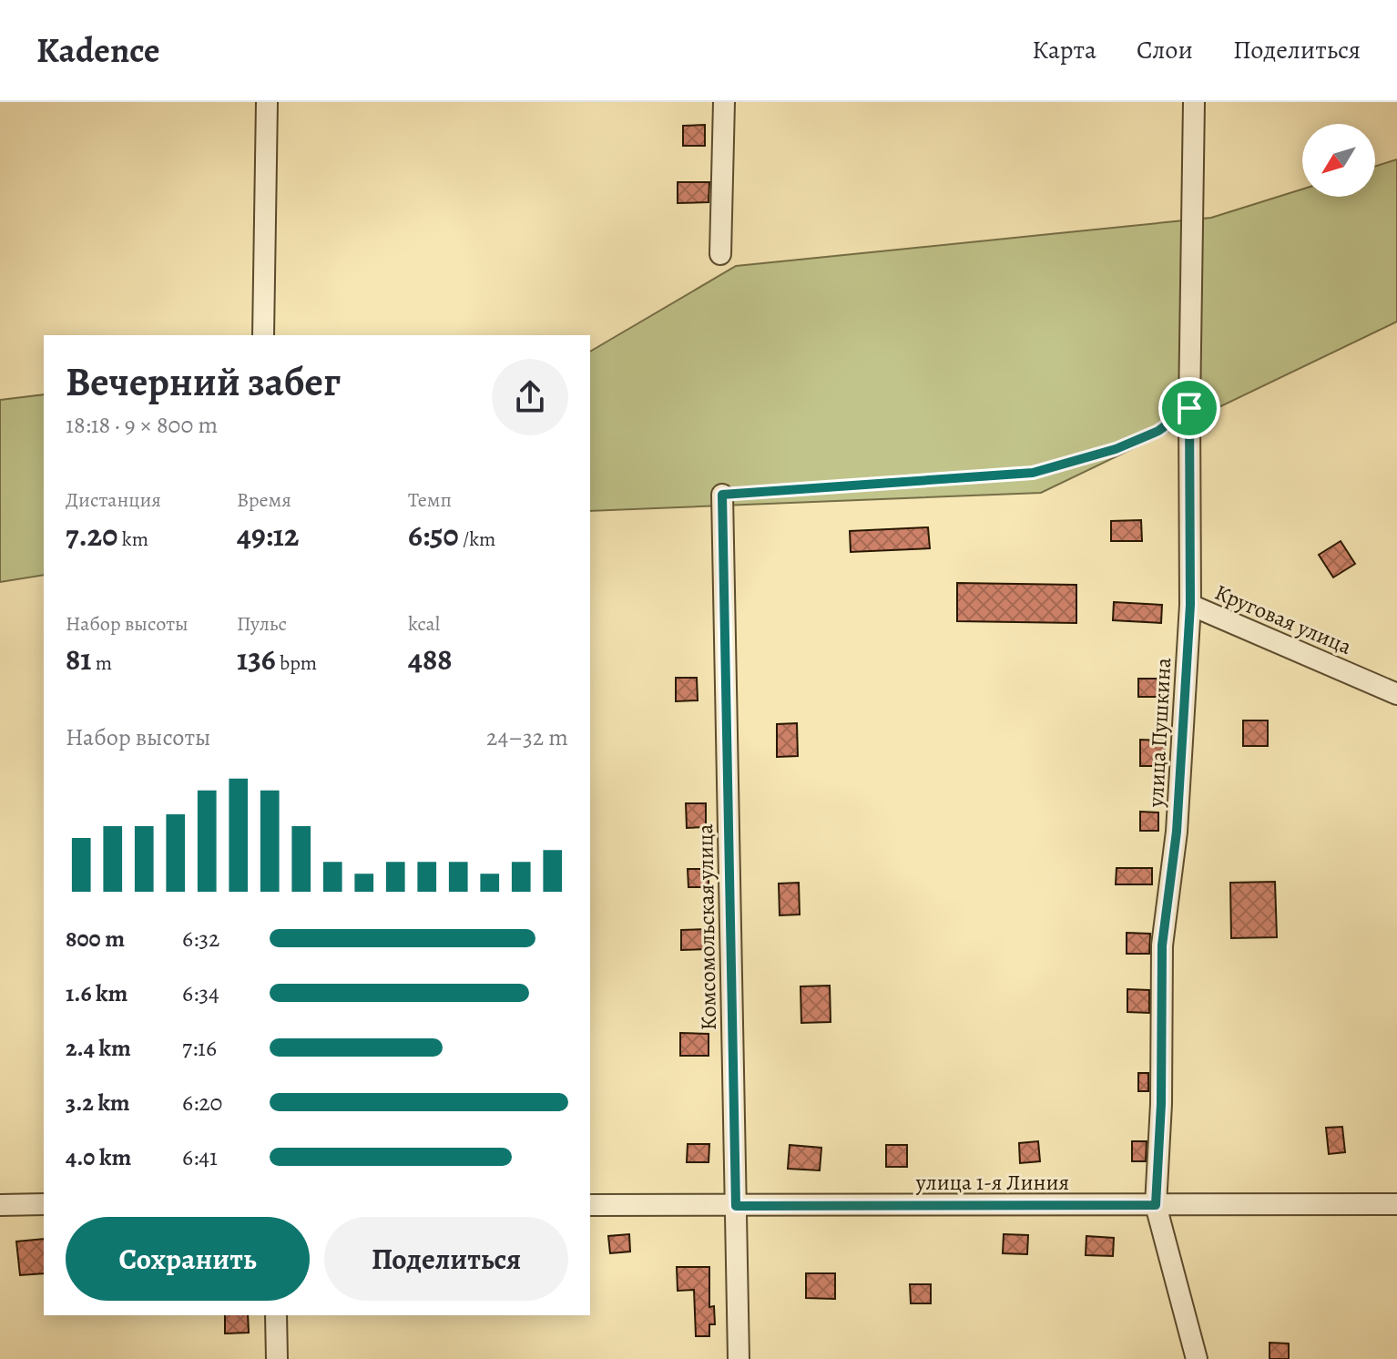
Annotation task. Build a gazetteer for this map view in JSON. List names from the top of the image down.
{
  "streets": {
    "street": [
      "Круговая улица",
      "улица Пушкина",
      "Комсомольская улица",
      "улица 1-я Линия"
    ]
  },
  "crossings": [
    ["Круговая улица", "улица Пушкина"],
    ["улица Пушкина", "улица 1-я Линия"],
    ["Комсомольская улица", "улица 1-я Линия"]
  ],
  "north": "bottom left",
  "page": {
    "header": "Kadence",
    "nav": ["Карта", "Слои", "Поделиться"],
    "heading": ["Вечерний забег", "18:18 · 9 × 800 m"],
    "stats": [
      ["Дистанция", "7.20 km"],
      ["Время", "49:12"],
      ["Темп", "6:50 /km"],
      ["Набор высоты", "81 m"],
      ["Пульс", "136 bpm"],
      ["kcal", "488"]
    ],
    "chart": ["Набор высоты", "24–32 m"],
    "list": [
      {
        "name": "800 m",
        "note": "6:32"
      },
      {
        "name": "1.6 km",
        "note": "6:34"
      },
      {
        "name": "2.4 km",
        "note": "7:16"
      },
      {
        "name": "3.2 km",
        "note": "6:20"
      },
      {
        "name": "4.0 km",
        "note": "6:41"
      }
    ],
    "buttons": ["Сохранить", "Поделиться"]
  }
}
